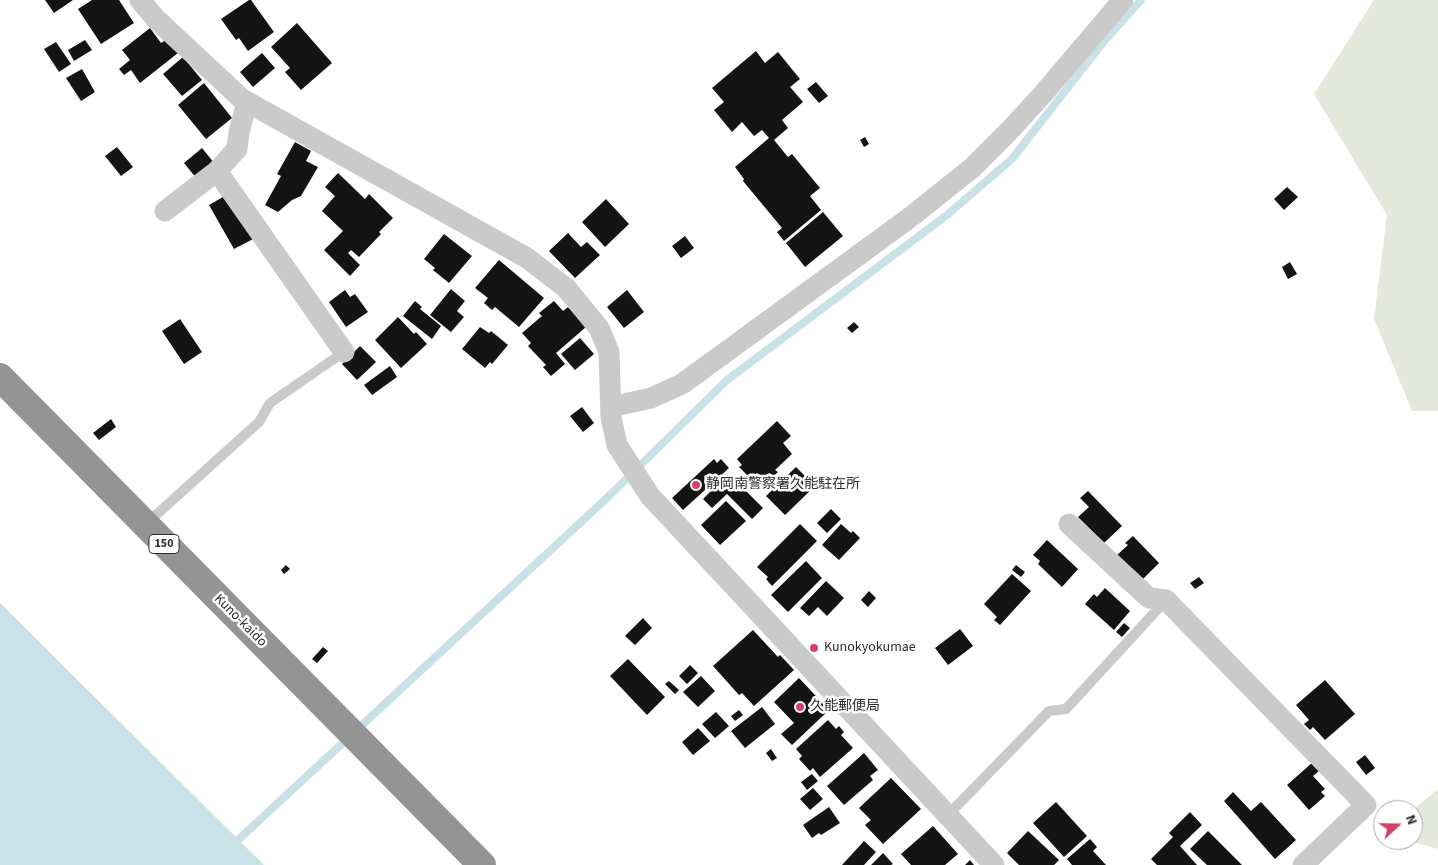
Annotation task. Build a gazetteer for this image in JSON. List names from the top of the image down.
{
  "streets": {
    "highway": ["150", "Kuno-kaido"]
  },
  "places": ["静岡南警察署久能駐在所", "Kunokyokumae", "久能郵便局"],
  "north": "right"
}
